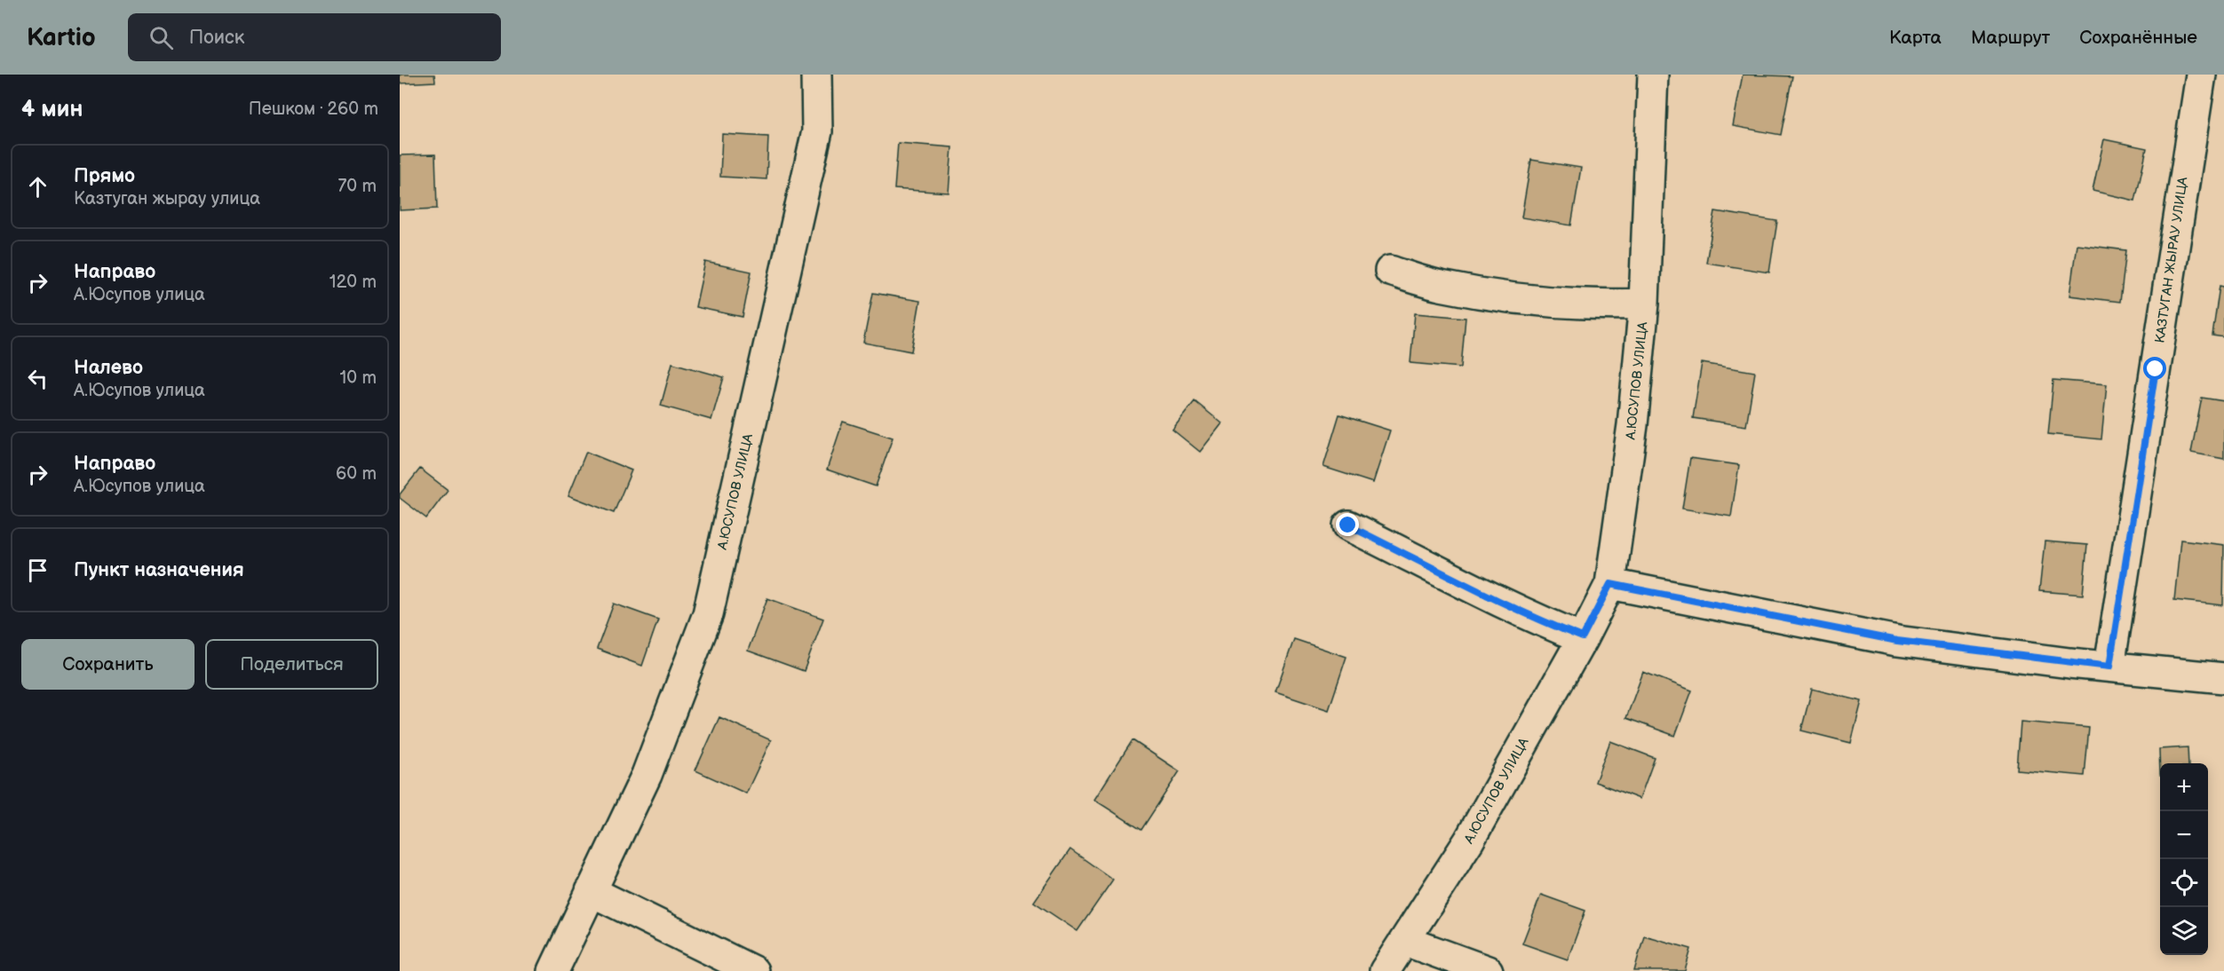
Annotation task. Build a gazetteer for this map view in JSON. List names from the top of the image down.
{
  "streets": {
    "street": ["КАЗТУГАН ЖЫРАУ УЛИЦА", "А.ЮСУПОВ УЛИЦА"]
  },
  "page": {
    "header": "Kartio",
    "search": "Поиск",
    "nav": ["Карта", "Маршрут", "Сохранённые"],
    "heading": ["4 мин", "Пешком · 260 m"],
    "list": [
      ["Прямо", "Казтуган жырау улица", "70 m"],
      ["Направо", "А.Юсупов улица", "120 m"],
      ["Налево", "А.Юсупов улица", "10 m"],
      ["Направо", "А.Юсупов улица", "60 m"],
      "Пункт назначения"
    ],
    "buttons": ["Сохранить", "Поделиться"],
    "map_buttons": ["+", "−"]
  }
}
